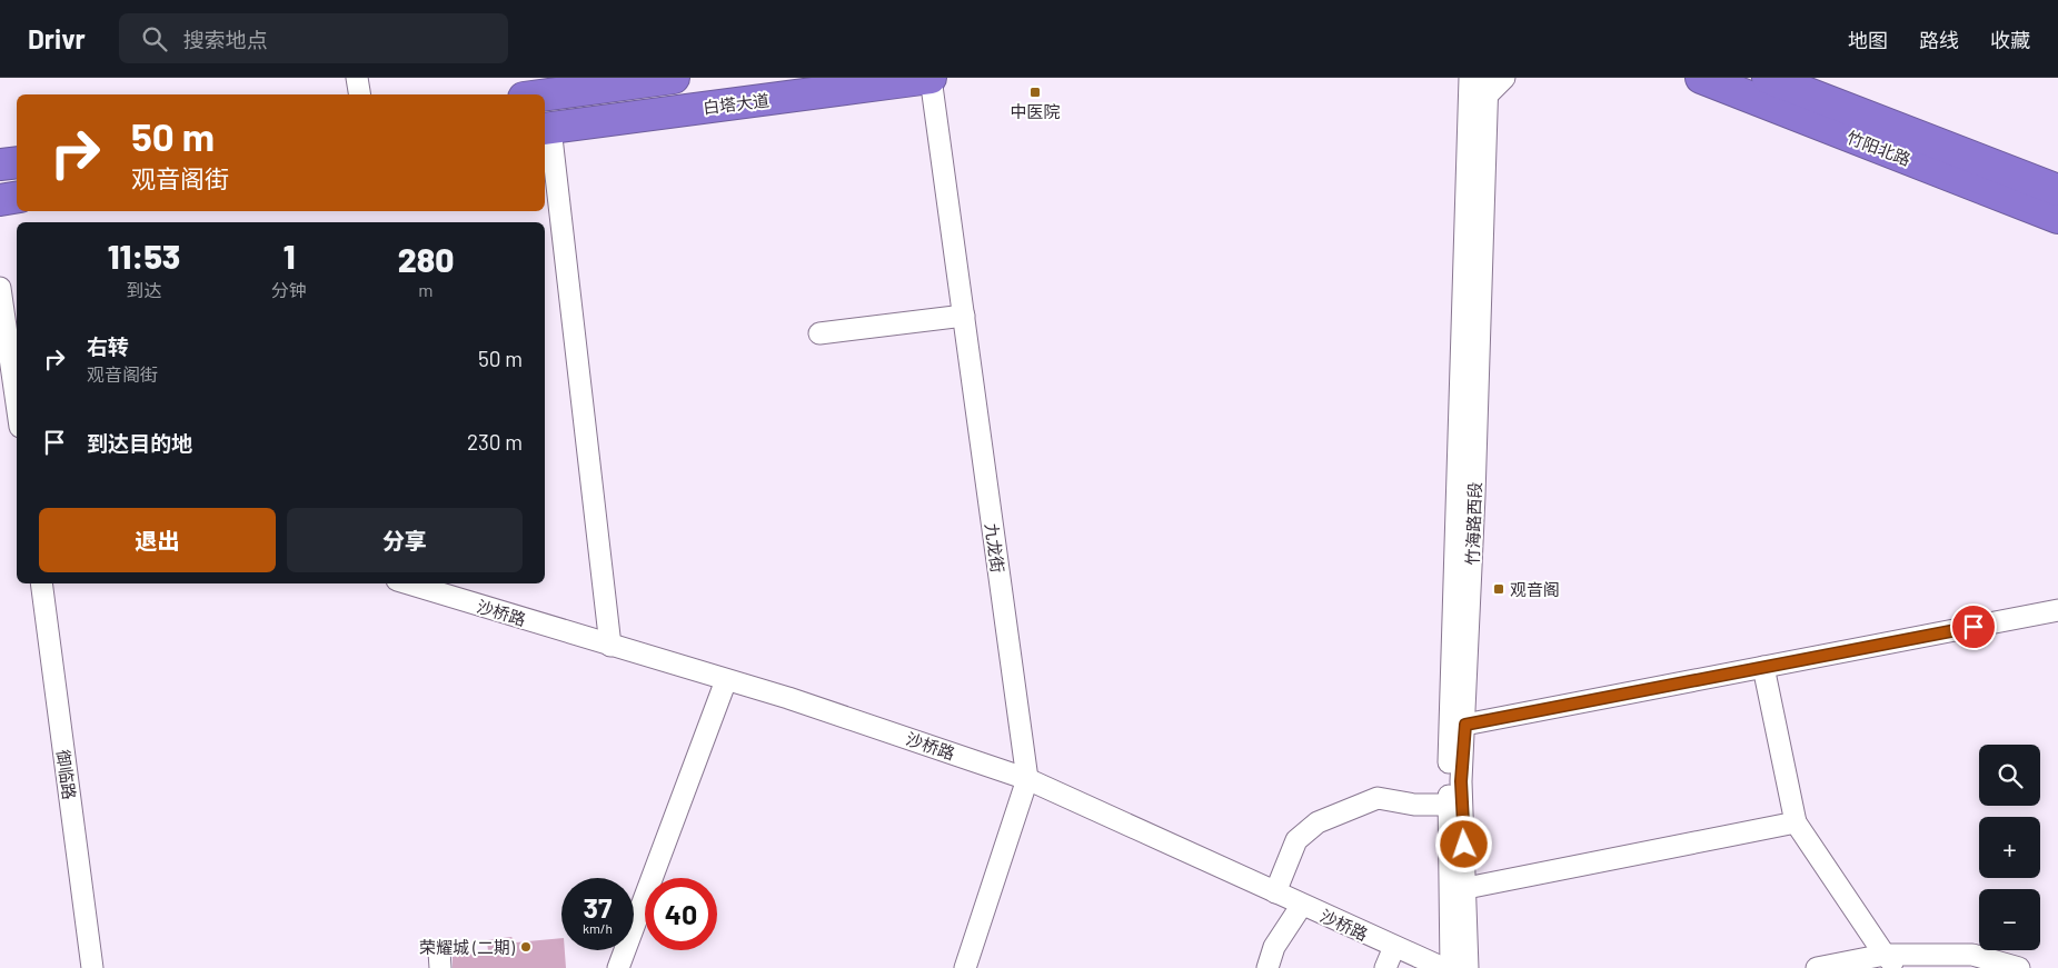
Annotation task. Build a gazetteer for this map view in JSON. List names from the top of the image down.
{
  "streets": {
    "highway": ["白塔大道", "竹阳北路"],
    "street": [
      "竹海路西段",
      "九龙街",
      "沙桥路",
      "御临路"
    ]
  },
  "crossings": [
    ["白塔大道", "九龙街"],
    ["九龙街", "沙桥路"]
  ],
  "places": {
    "transit": ["中医院", "观音阁"],
    "other": ["荣耀城 (二期)"]
  },
  "page": {
    "header": "Drivr",
    "search": "搜索地点",
    "nav": ["地图", "路线", "收藏"],
    "turn": ["50 m", "观音阁街"],
    "eta": [
      "11:53",
      "到达",
      "1",
      "分钟",
      "280",
      "m"
    ],
    "list": [
      {
        "name": "右转",
        "note": "观音阁街",
        "value": "50 m"
      },
      {
        "name": "到达目的地",
        "value": "230 m"
      }
    ],
    "buttons": ["退出", "分享"],
    "map_buttons": ["+", "−"],
    "speed": "37 km/h",
    "limit": "40"
  }
}
